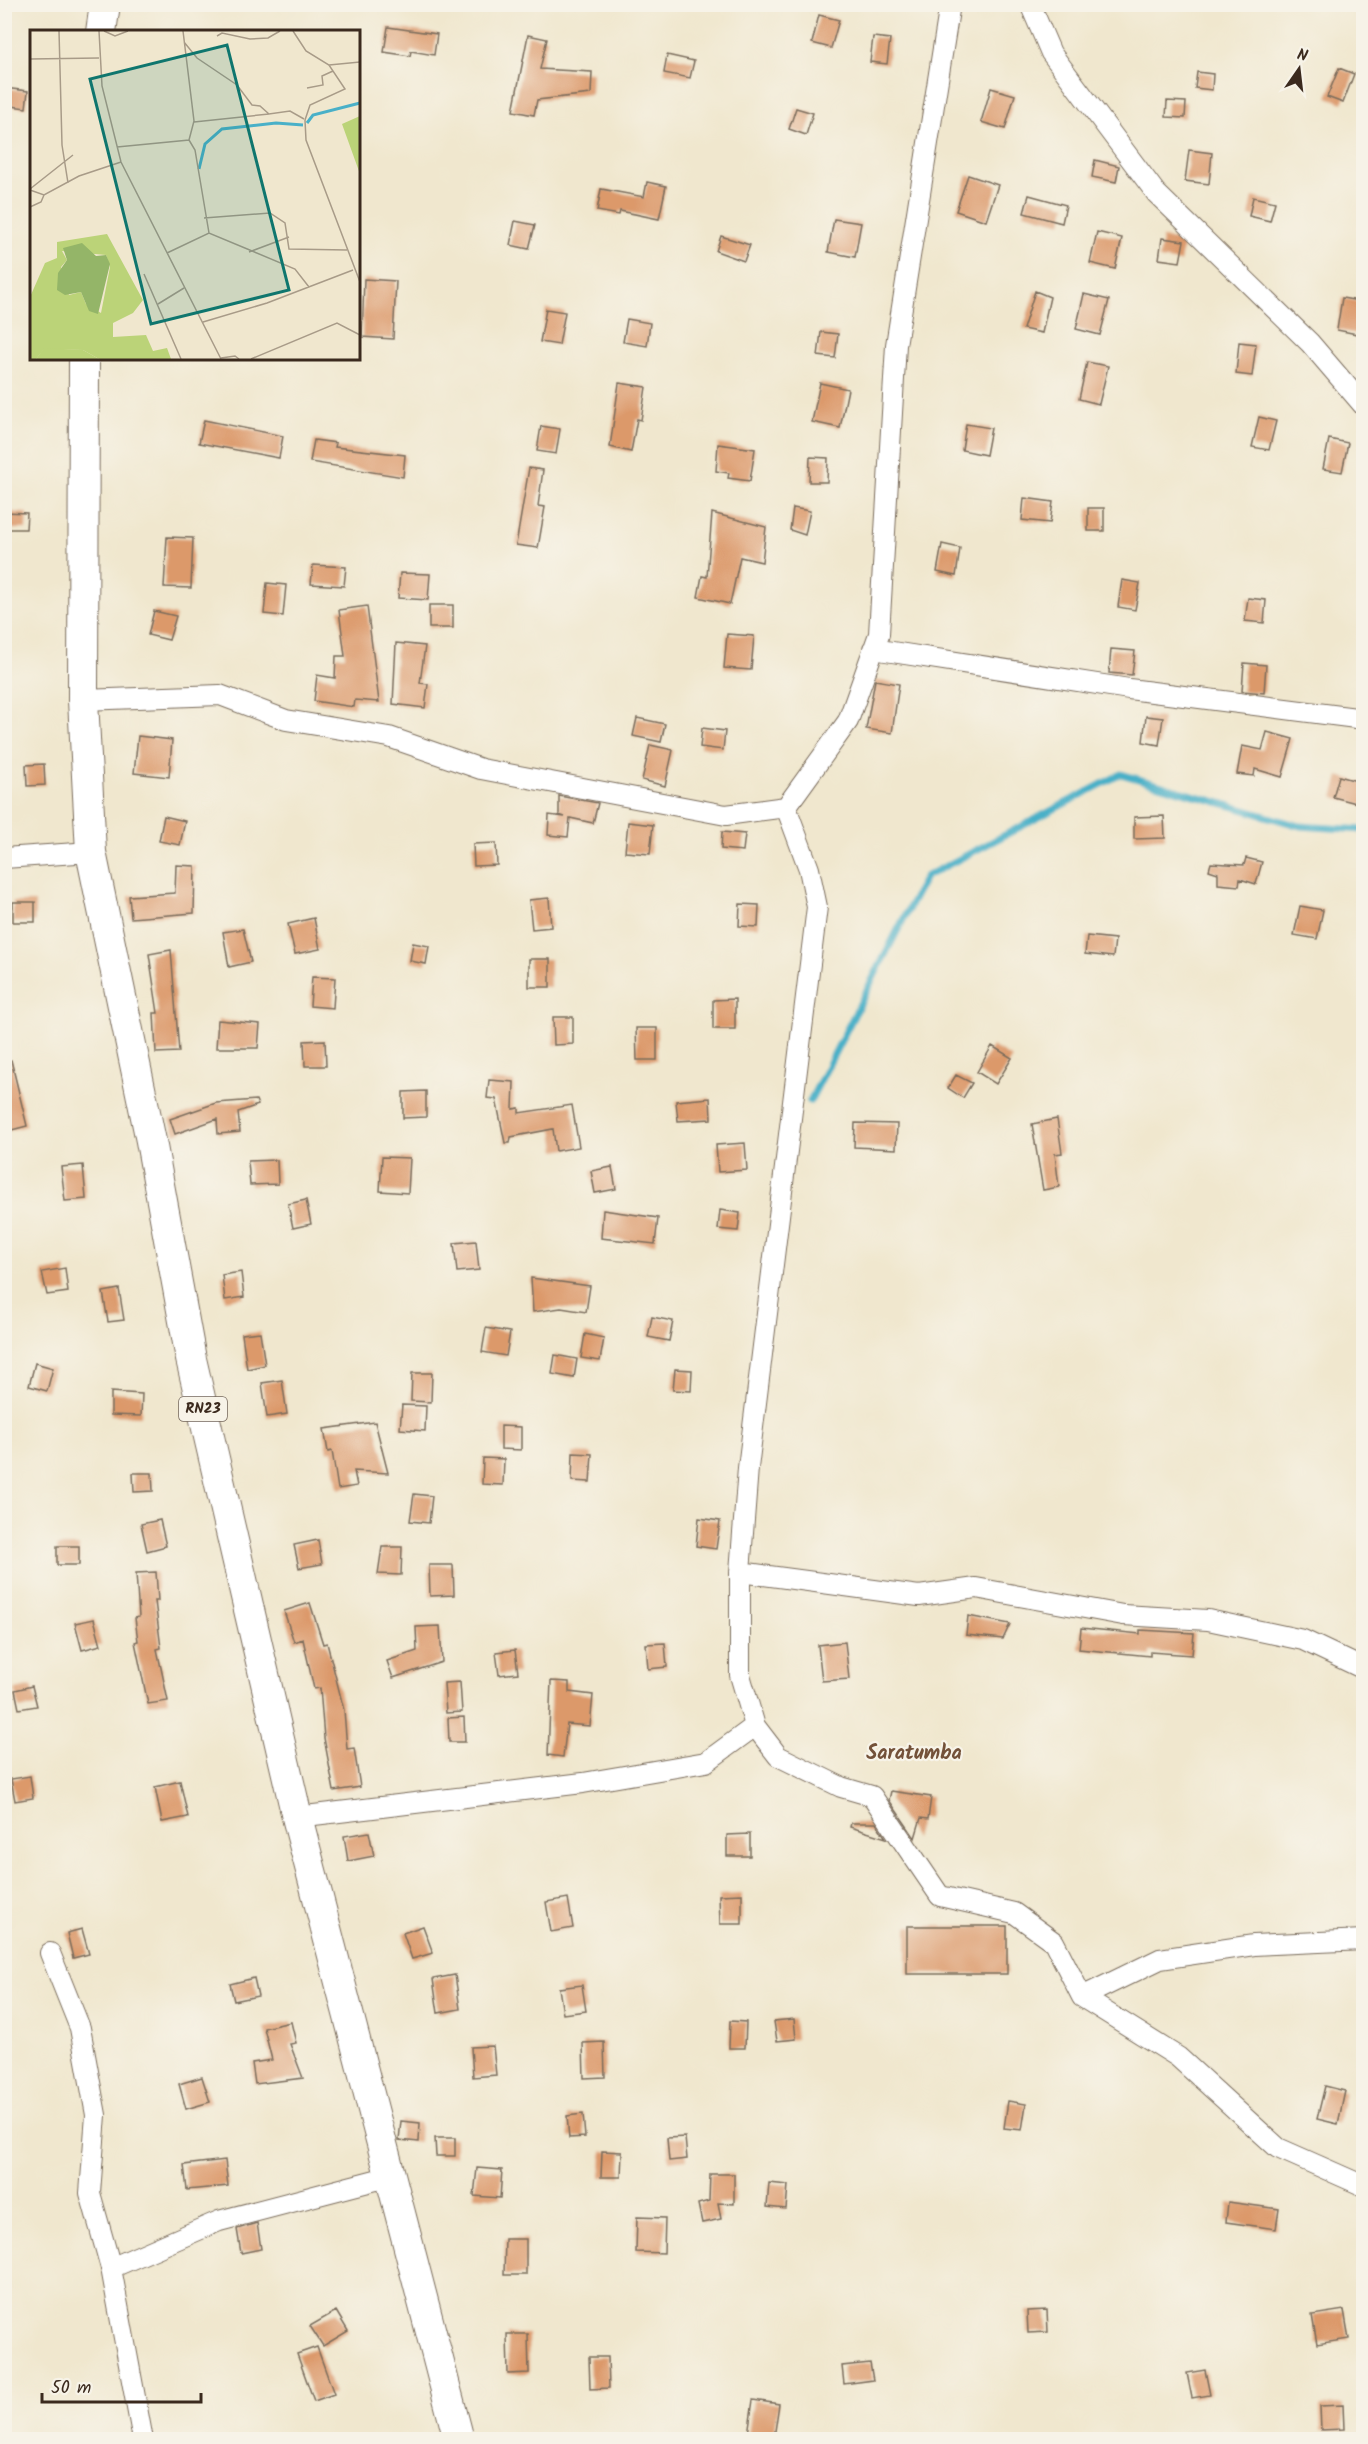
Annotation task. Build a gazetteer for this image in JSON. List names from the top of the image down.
{
  "streets": {
    "main road": ["RN23"]
  },
  "districts": ["Saratumba"],
  "scale_bar": "50 m",
  "north": "top"
}
